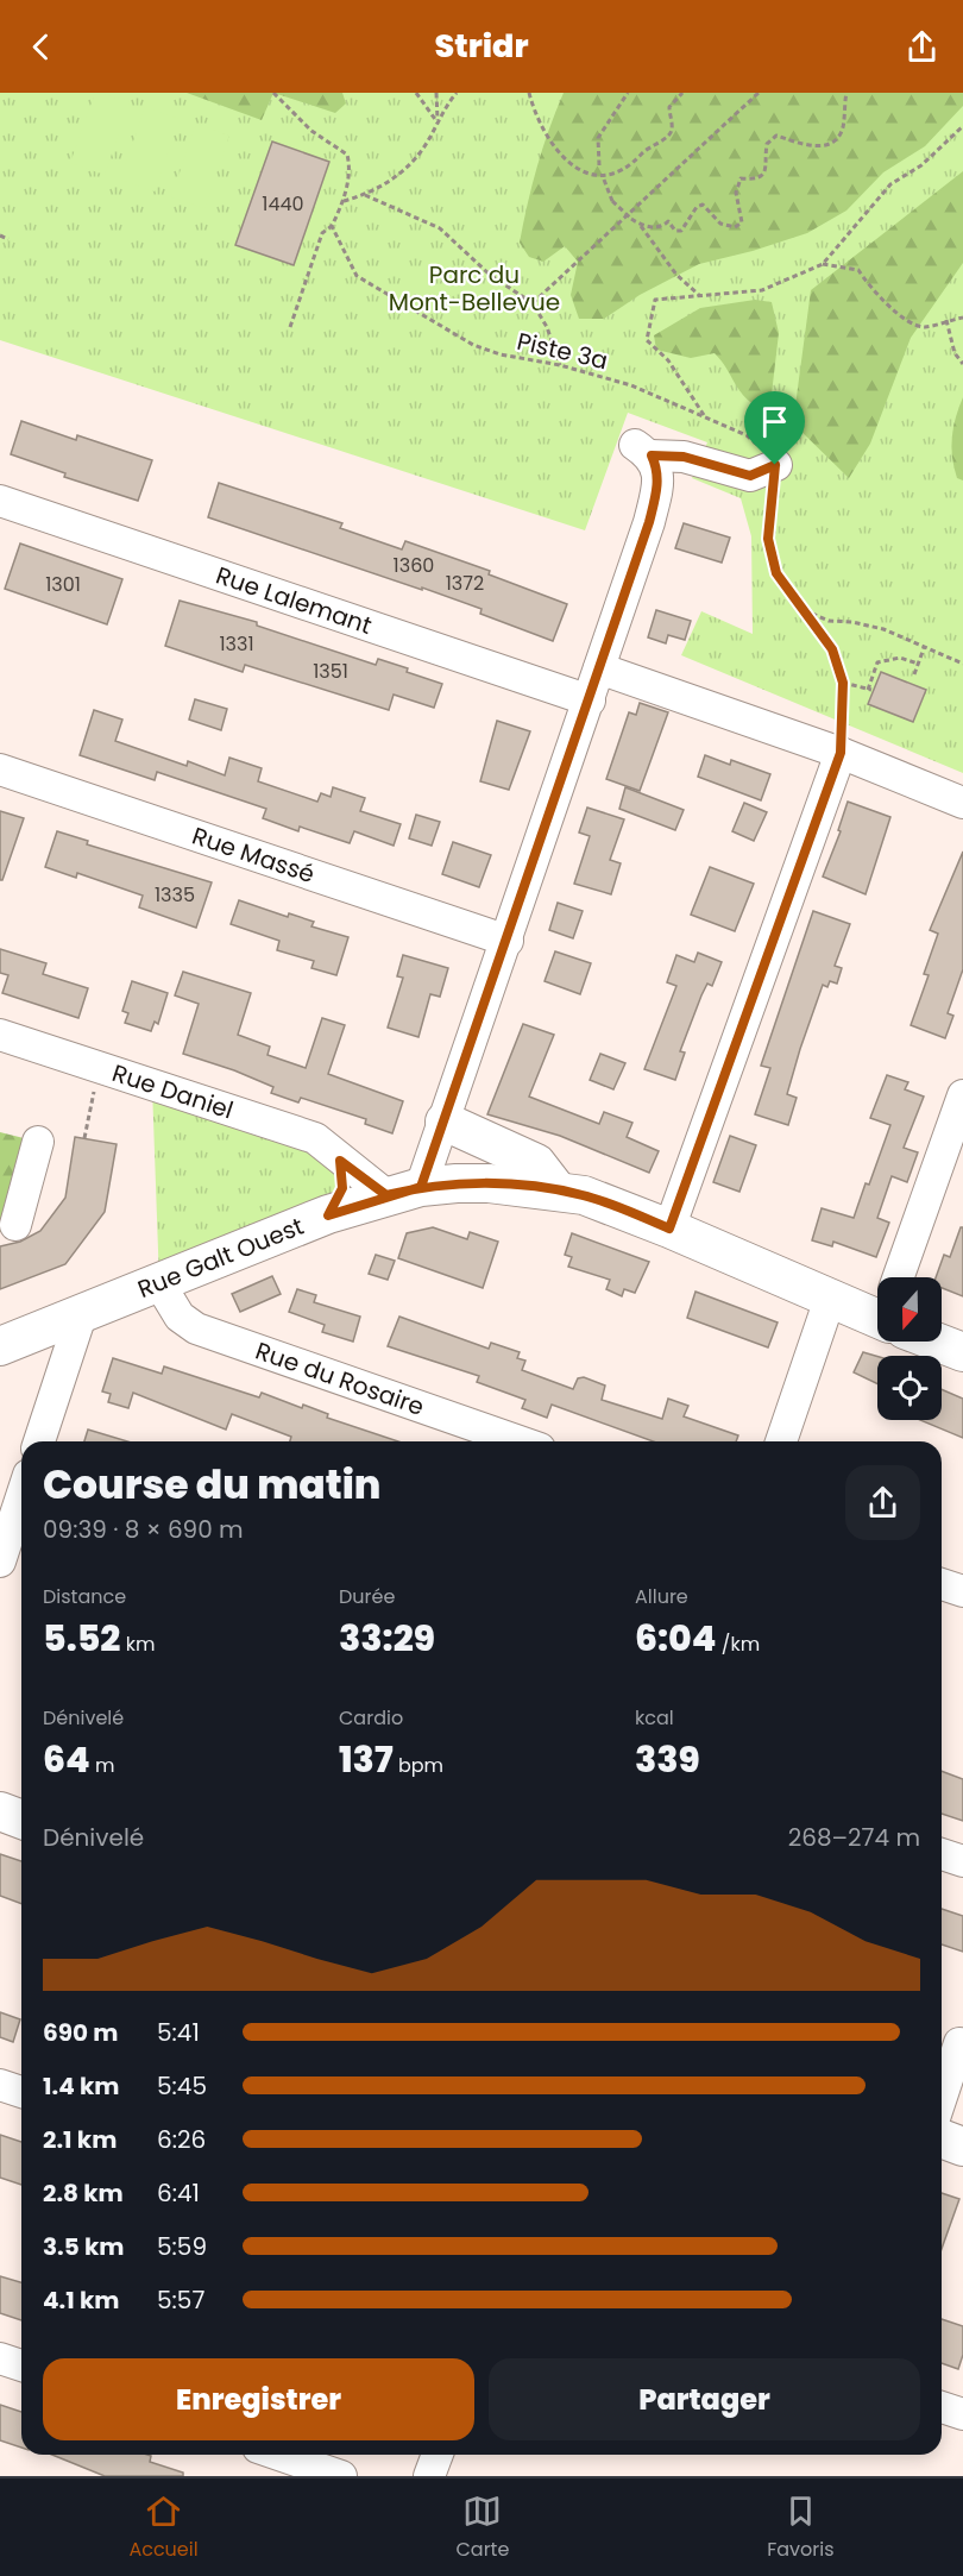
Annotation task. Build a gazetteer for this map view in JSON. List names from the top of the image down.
{
  "streets": {
    "main road": ["Rue Galt Ouest"],
    "street": [
      "Rue Lalemant",
      "Rue Massé",
      "Rue Daniel",
      "Rue du Rosaire"
    ],
    "path": ["Piste 3a"]
  },
  "crossings": [
    ["Rue Daniel", "Rue Galt Ouest"],
    ["Rue Galt Ouest", "Rue du Rosaire"]
  ],
  "parks": ["Parc du Mont-Bellevue"],
  "house_numbers": [
    "1440",
    "1360",
    "1372",
    "1301",
    "1331",
    "1351",
    "1335"
  ],
  "north": "bottom",
  "page": {
    "header": "Stridr",
    "heading": ["Course du matin", "09:39 · 8 × 690 m"],
    "stats": [
      ["Distance", "5.52 km"],
      ["Durée", "33:29"],
      ["Allure", "6:04 /km"],
      ["Dénivelé", "64 m"],
      ["Cardio", "137 bpm"],
      ["kcal", "339"]
    ],
    "chart": ["Dénivelé", "268–274 m"],
    "list": [
      {
        "name": "690 m",
        "note": "5:41"
      },
      {
        "name": "1.4 km",
        "note": "5:45"
      },
      {
        "name": "2.1 km",
        "note": "6:26"
      },
      {
        "name": "2.8 km",
        "note": "6:41"
      },
      {
        "name": "3.5 km",
        "note": "5:59"
      },
      {
        "name": "4.1 km",
        "note": "5:57"
      }
    ],
    "buttons": ["Enregistrer", "Partager"],
    "tabs": ["Accueil", "Carte", "Favoris"]
  }
}
